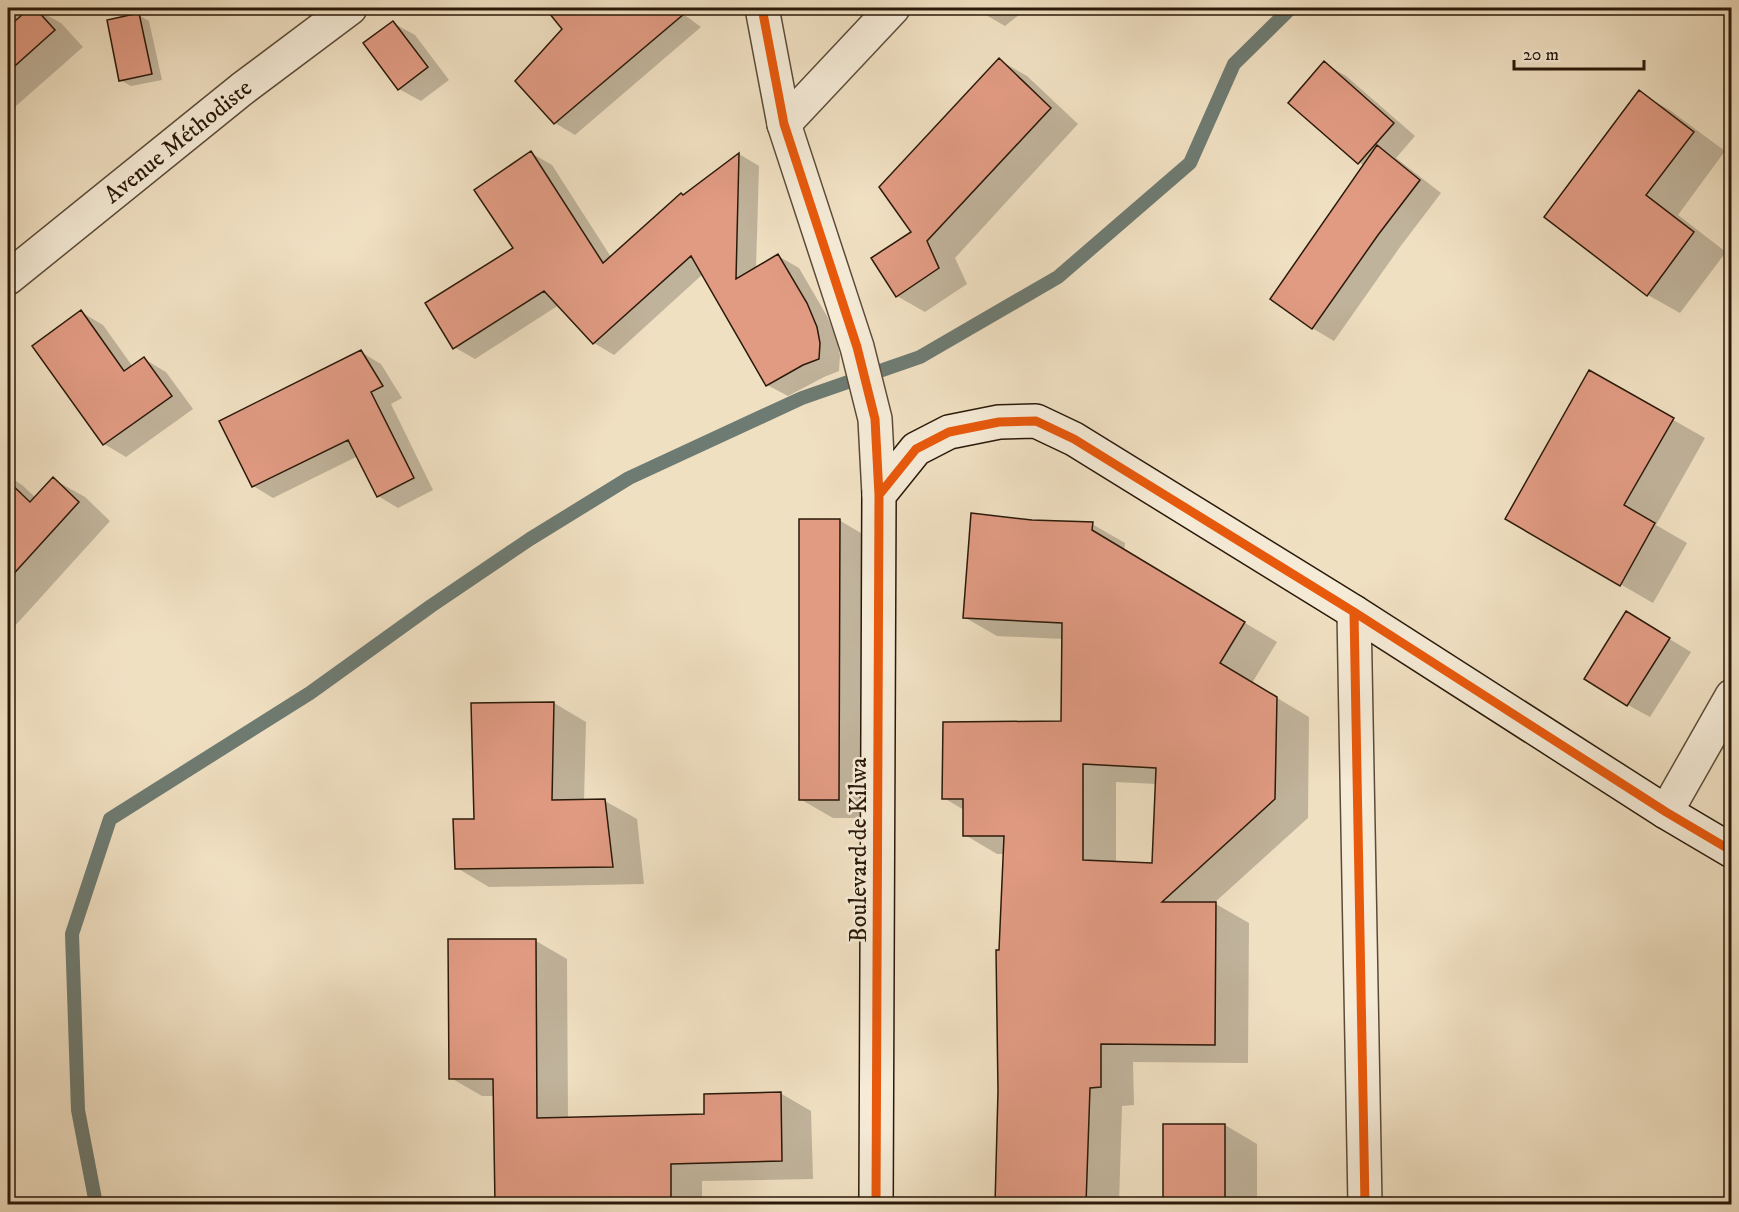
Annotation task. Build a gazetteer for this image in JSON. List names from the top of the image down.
{
  "streets": {
    "street": ["Avenue Méthodiste", "Boulevard de Kilwa"]
  },
  "scale_bar": "20 m"
}
